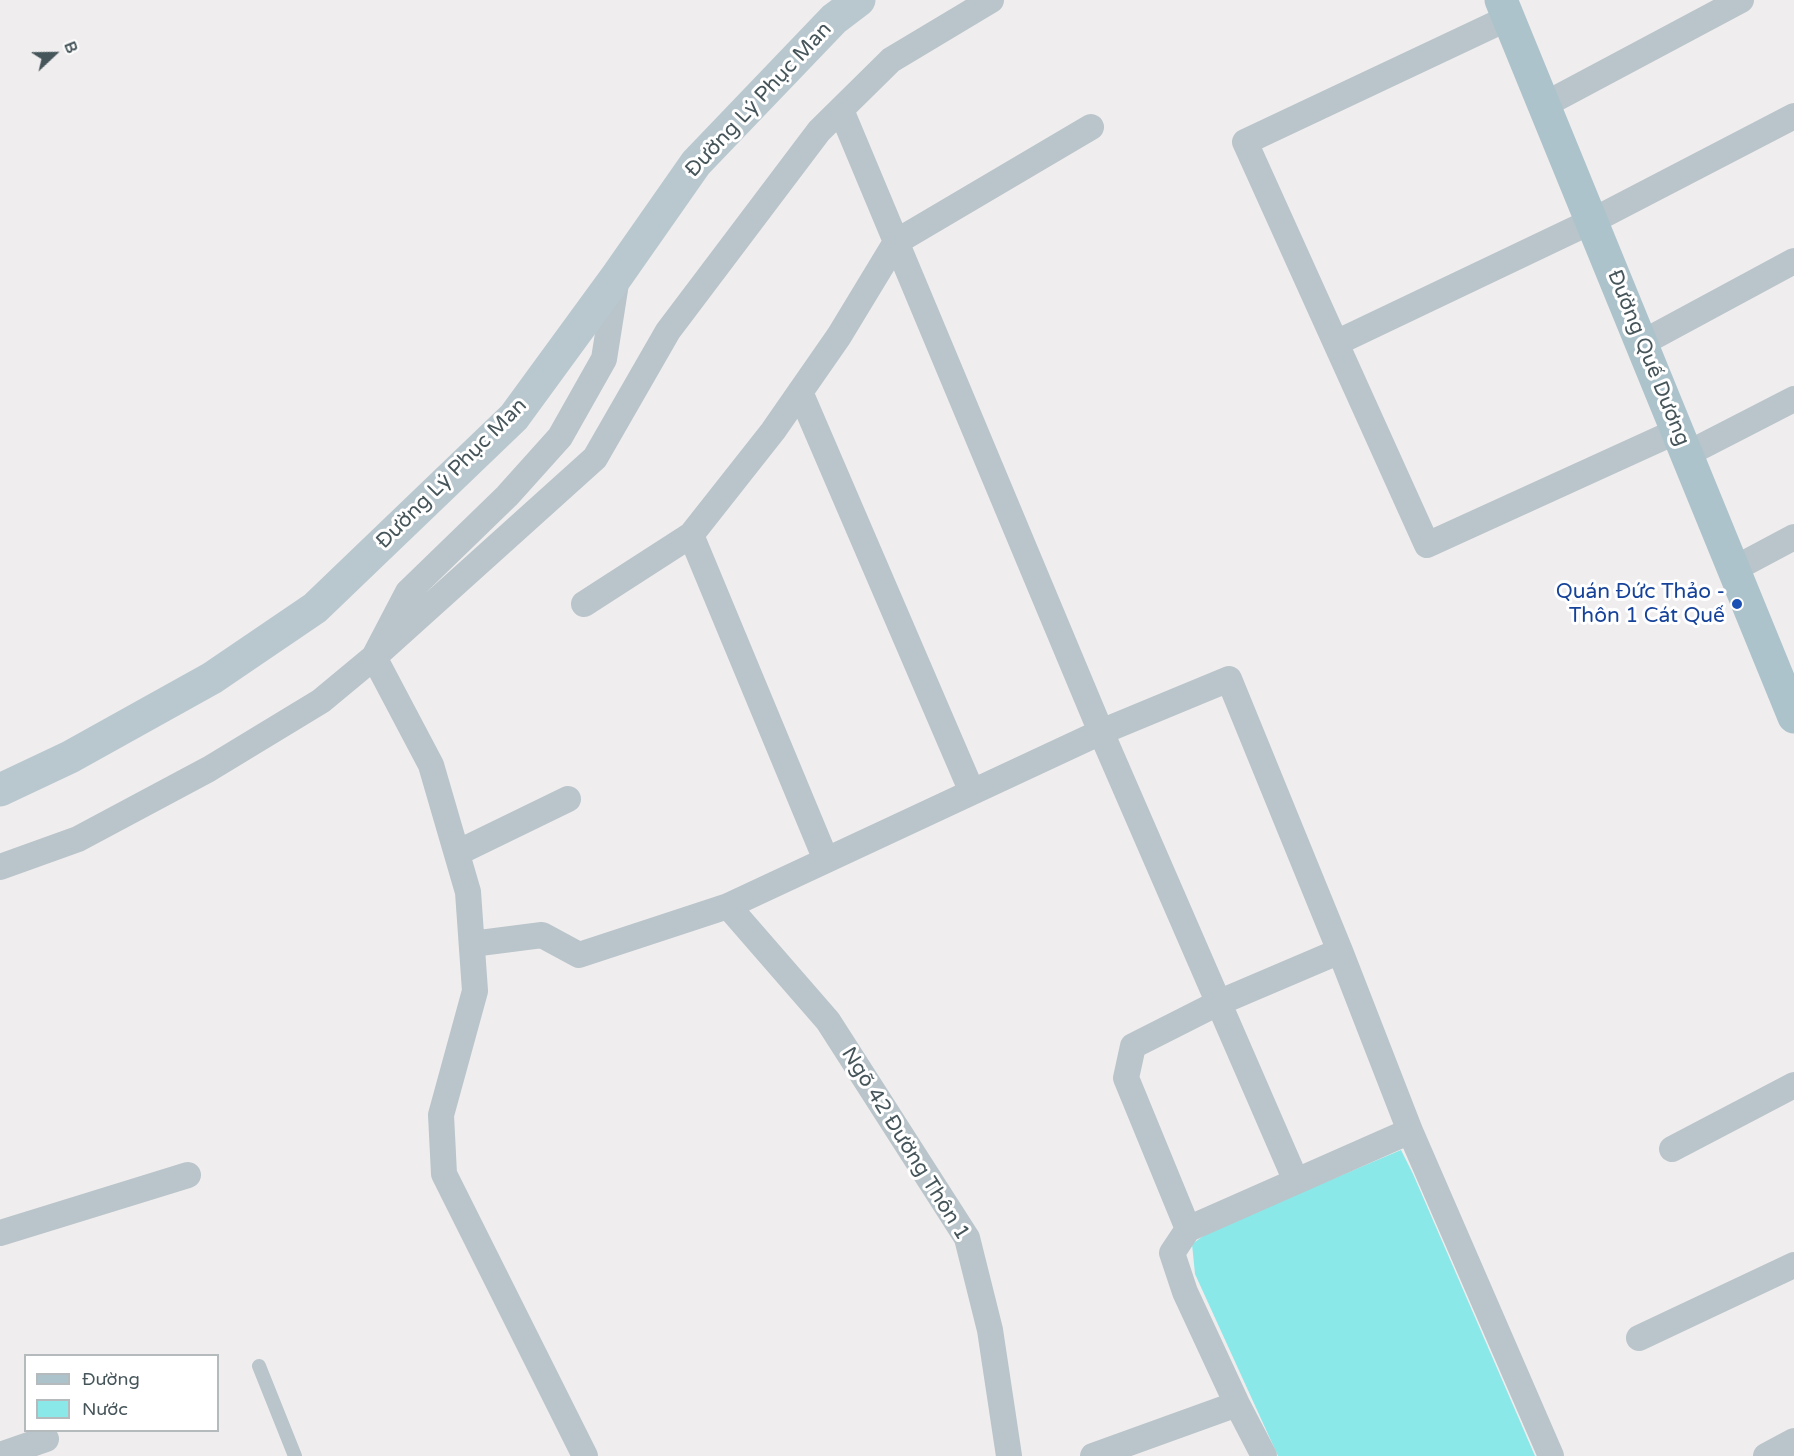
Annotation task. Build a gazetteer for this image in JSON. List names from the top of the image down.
{
  "streets": {
    "main road": ["Đường Lý Phục Man", "Đường Quế Dương"],
    "street": ["Ngõ 42 Đường Thôn 1"]
  },
  "places": ["Quán Đức Thảo - Thôn 1 Cát Quế"],
  "legend": ["Đường", "Nước"],
  "north": "right"
}
